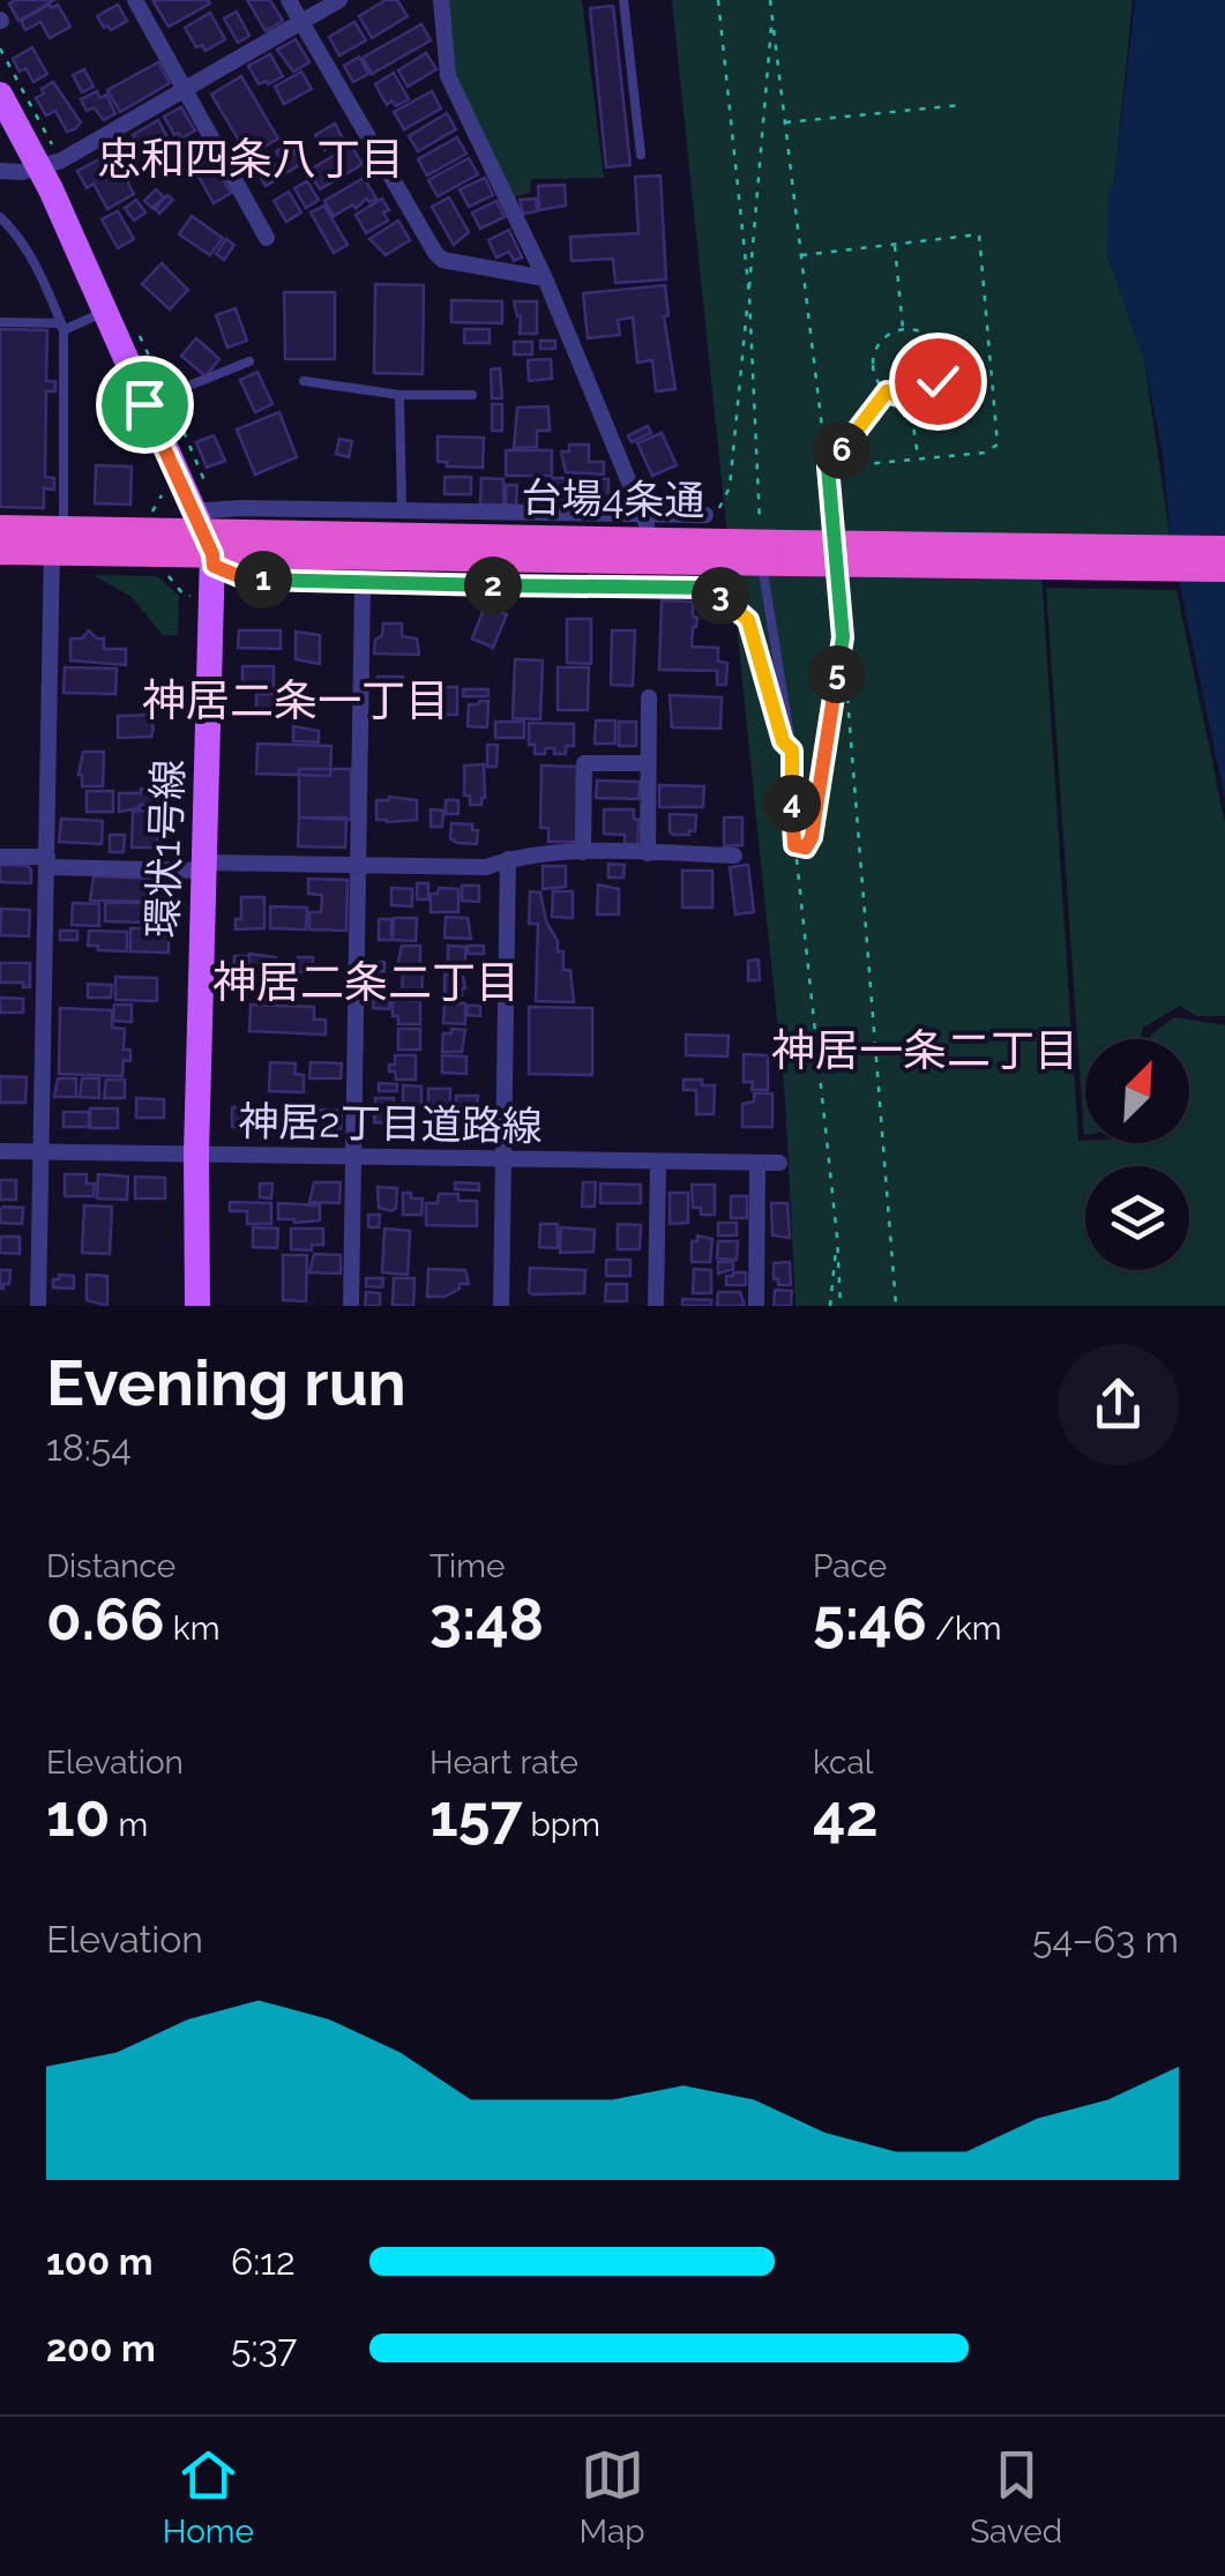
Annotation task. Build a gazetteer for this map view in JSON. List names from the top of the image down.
{
  "streets": {
    "highway": ["台場4条通"],
    "main road": ["環状1号線"],
    "street": ["神居2丁目道路線"]
  },
  "crossings": [
    ["台場4条通", "環状1号線"],
    ["環状1号線", "神居2丁目道路線"]
  ],
  "districts": [
    "忠和四条八丁目",
    "神居二条一丁目",
    "神居二条二丁目",
    "神居一条二丁目"
  ],
  "north": "top right",
  "page": {
    "pins": [
      "6",
      "1",
      "2",
      "3",
      "5",
      "4"
    ],
    "heading": ["Evening run", "18:54"],
    "stats": [
      ["Distance", "0.66 km"],
      ["Time", "3:48"],
      ["Pace", "5:46 /km"],
      ["Elevation", "10 m"],
      ["Heart rate", "157 bpm"],
      ["kcal", "42"]
    ],
    "chart": ["Elevation", "54–63 m"],
    "list": [
      {
        "name": "100 m",
        "note": "6:12"
      },
      {
        "name": "200 m",
        "note": "5:37"
      }
    ],
    "tabs": ["Home", "Map", "Saved"]
  }
}
